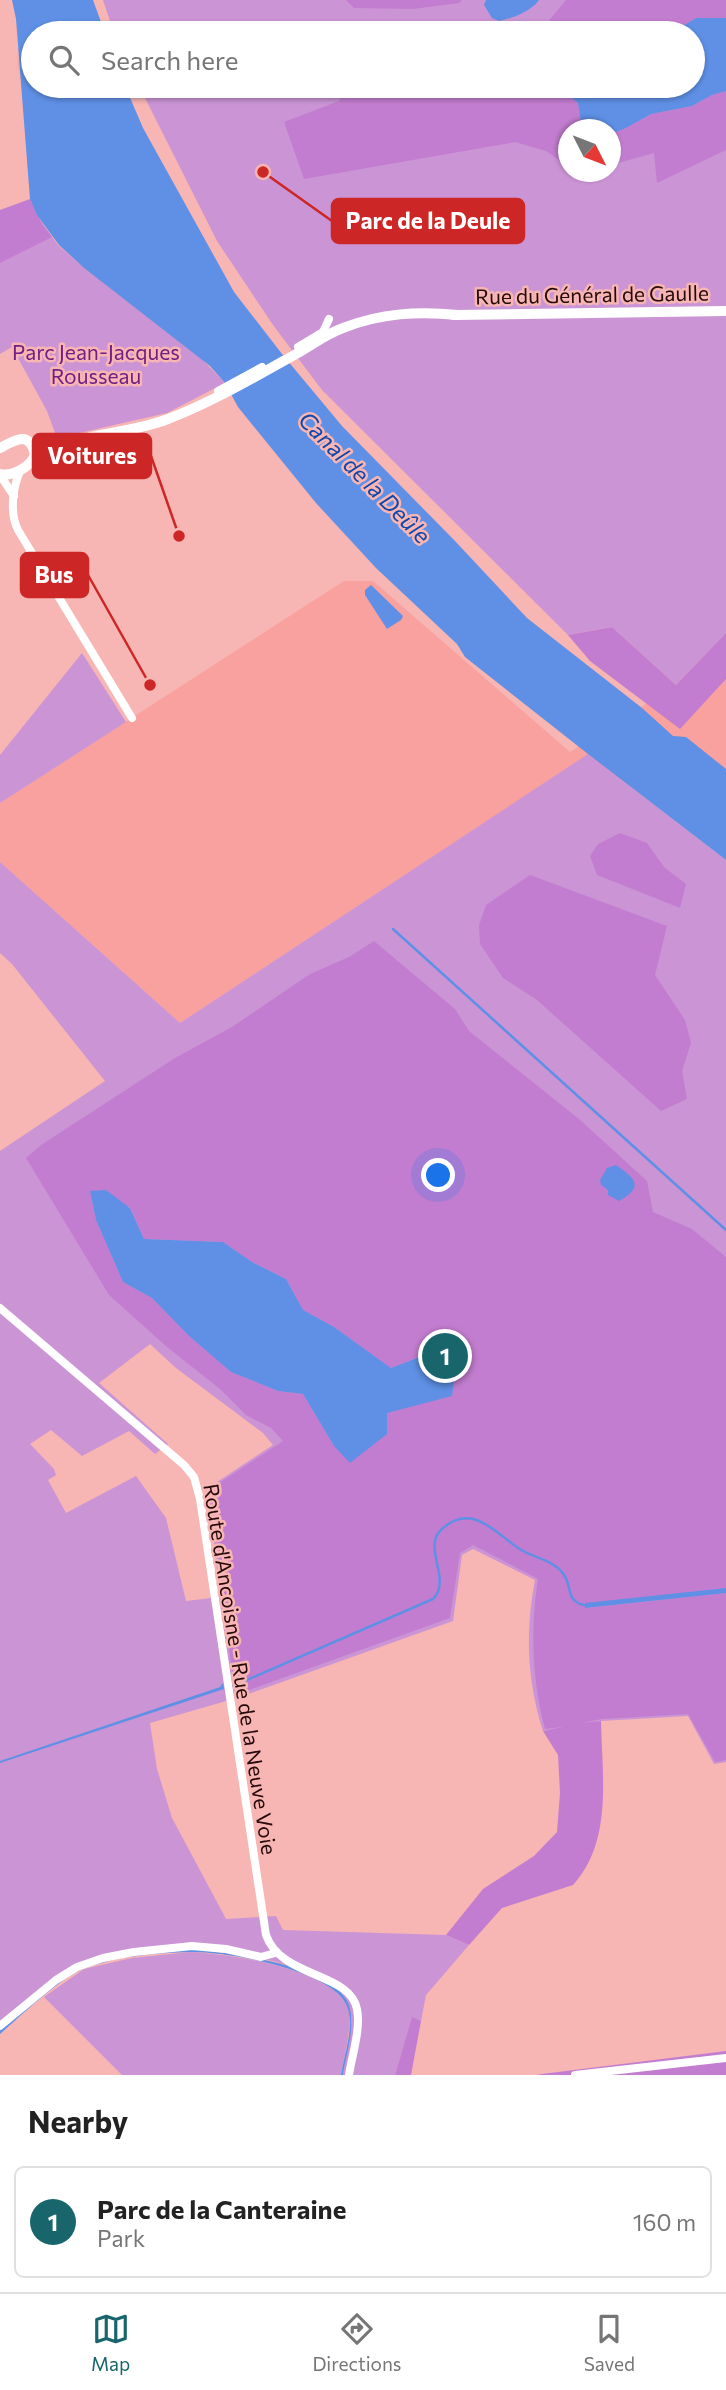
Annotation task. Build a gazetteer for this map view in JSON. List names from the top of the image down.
{
  "streets": {
    "street": ["Rue du Général de Gaulle", "Route d'Ancoisne - Rue de la Neuve Voie"]
  },
  "water": ["Canal de la Deûle"],
  "parks": ["Parc Jean-Jacques Rousseau"],
  "places": ["Parc de la Deule", "Voitures", "Bus"],
  "north": "bottom right",
  "page": {
    "search": "Search here",
    "pins": "1",
    "heading": "Nearby",
    "list": [
      {
        "mark": "1",
        "name": "Parc de la Canteraine",
        "note": "Park",
        "value": "160 m"
      }
    ],
    "nav": ["Map", "Directions", "Saved"]
  }
}
